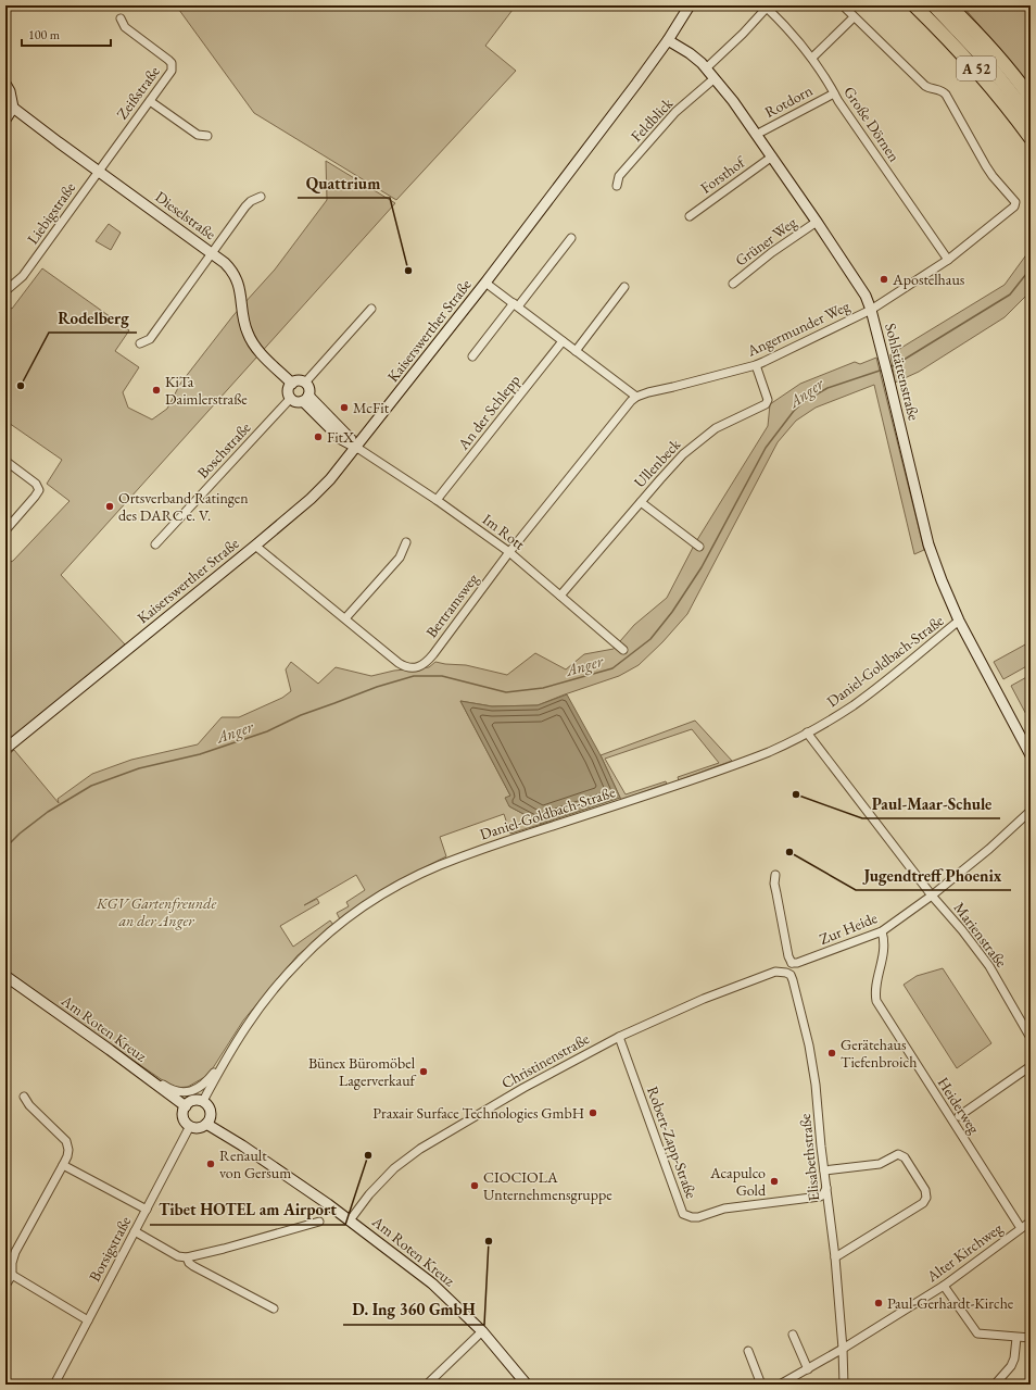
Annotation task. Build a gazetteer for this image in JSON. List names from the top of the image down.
{
  "streets": {
    "highway": ["A 52"],
    "street": [
      "Zeißstraße",
      "Rotdorn",
      "Feldblick",
      "Große Dörnen",
      "Forsthof",
      "Liebigstraße",
      "Dieselstraße",
      "Grüner Weg",
      "Angermunder Weg",
      "Kaiserswerther Straße",
      "Sohlstättenstraße",
      "An der Schlepp",
      "Boschstraße",
      "Ullenbeck",
      "Im Rott",
      "Bertramsweg",
      "Daniel-Goldbach-Straße",
      "Zur Heide",
      "Marienstraße",
      "Am Roten Kreuz",
      "Christinenstraße",
      "Heiderweg",
      "Robert-Zapp-Straße",
      "Elisabethstraße",
      "Borsigstraße",
      "Alter Kirchweg"
    ]
  },
  "crossings": [
    ["Zeißstraße", "Liebigstraße"],
    ["Zeißstraße", "Dieselstraße"],
    ["Rotdorn", "Große Dörnen"],
    ["Rotdorn", "Sohlstättenstraße"],
    ["Feldblick", "Sohlstättenstraße"],
    ["Große Dörnen", "Angermunder Weg"],
    ["Forsthof", "Sohlstättenstraße"],
    ["Liebigstraße", "Dieselstraße"],
    ["Dieselstraße", "Boschstraße"],
    ["Grüner Weg", "Sohlstättenstraße"],
    ["Angermunder Weg", "Sohlstättenstraße"],
    ["Angermunder Weg", "Ullenbeck"],
    ["Angermunder Weg", "Bertramsweg"],
    ["Kaiserswerther Straße", "Sohlstättenstraße"],
    ["Kaiserswerther Straße", "Im Rott"],
    ["Kaiserswerther Straße", "Bertramsweg"],
    ["Sohlstättenstraße", "Daniel-Goldbach-Straße"],
    ["An der Schlepp", "Im Rott"],
    ["Ullenbeck", "Im Rott"],
    ["Im Rott", "Bertramsweg"],
    ["Daniel-Goldbach-Straße", "Marienstraße"],
    ["Daniel-Goldbach-Straße", "Am Roten Kreuz"],
    ["Daniel-Goldbach-Straße", "Borsigstraße"],
    ["Zur Heide", "Marienstraße"],
    ["Zur Heide", "Heiderweg"],
    ["Am Roten Kreuz", "Christinenstraße"],
    ["Am Roten Kreuz", "Borsigstraße"],
    ["Christinenstraße", "Robert-Zapp-Straße"],
    ["Christinenstraße", "Elisabethstraße"],
    ["Heiderweg", "Alter Kirchweg"],
    ["Robert-Zapp-Straße", "Elisabethstraße"],
    ["Elisabethstraße", "Alter Kirchweg"]
  ],
  "water": ["Anger"],
  "parks": ["KGV Gartenfreunde an der Anger"],
  "places": [
    "Quattrium",
    "Apostelhaus",
    "Rodelberg",
    "KiTa Daimlerstraße",
    "McFit",
    "FitX",
    "Ortsverband Ratingen des DARC e. V.",
    "Paul-Maar-Schule",
    "Jugendtreff Phoenix",
    "Gerätehaus Tiefenbroich",
    "Bünex Büromöbel Lagerverkauf",
    "Praxair Surface Technologies GmbH",
    "Tibet HOTEL am Airport",
    "Renault von Gersum",
    "Acapulco Gold",
    "CIOCIOLA Unternehmensgruppe",
    "D. Ing 360 GmbH",
    "Paul-Gerhardt-Kirche"
  ],
  "scale_bar": "100 m"
}
